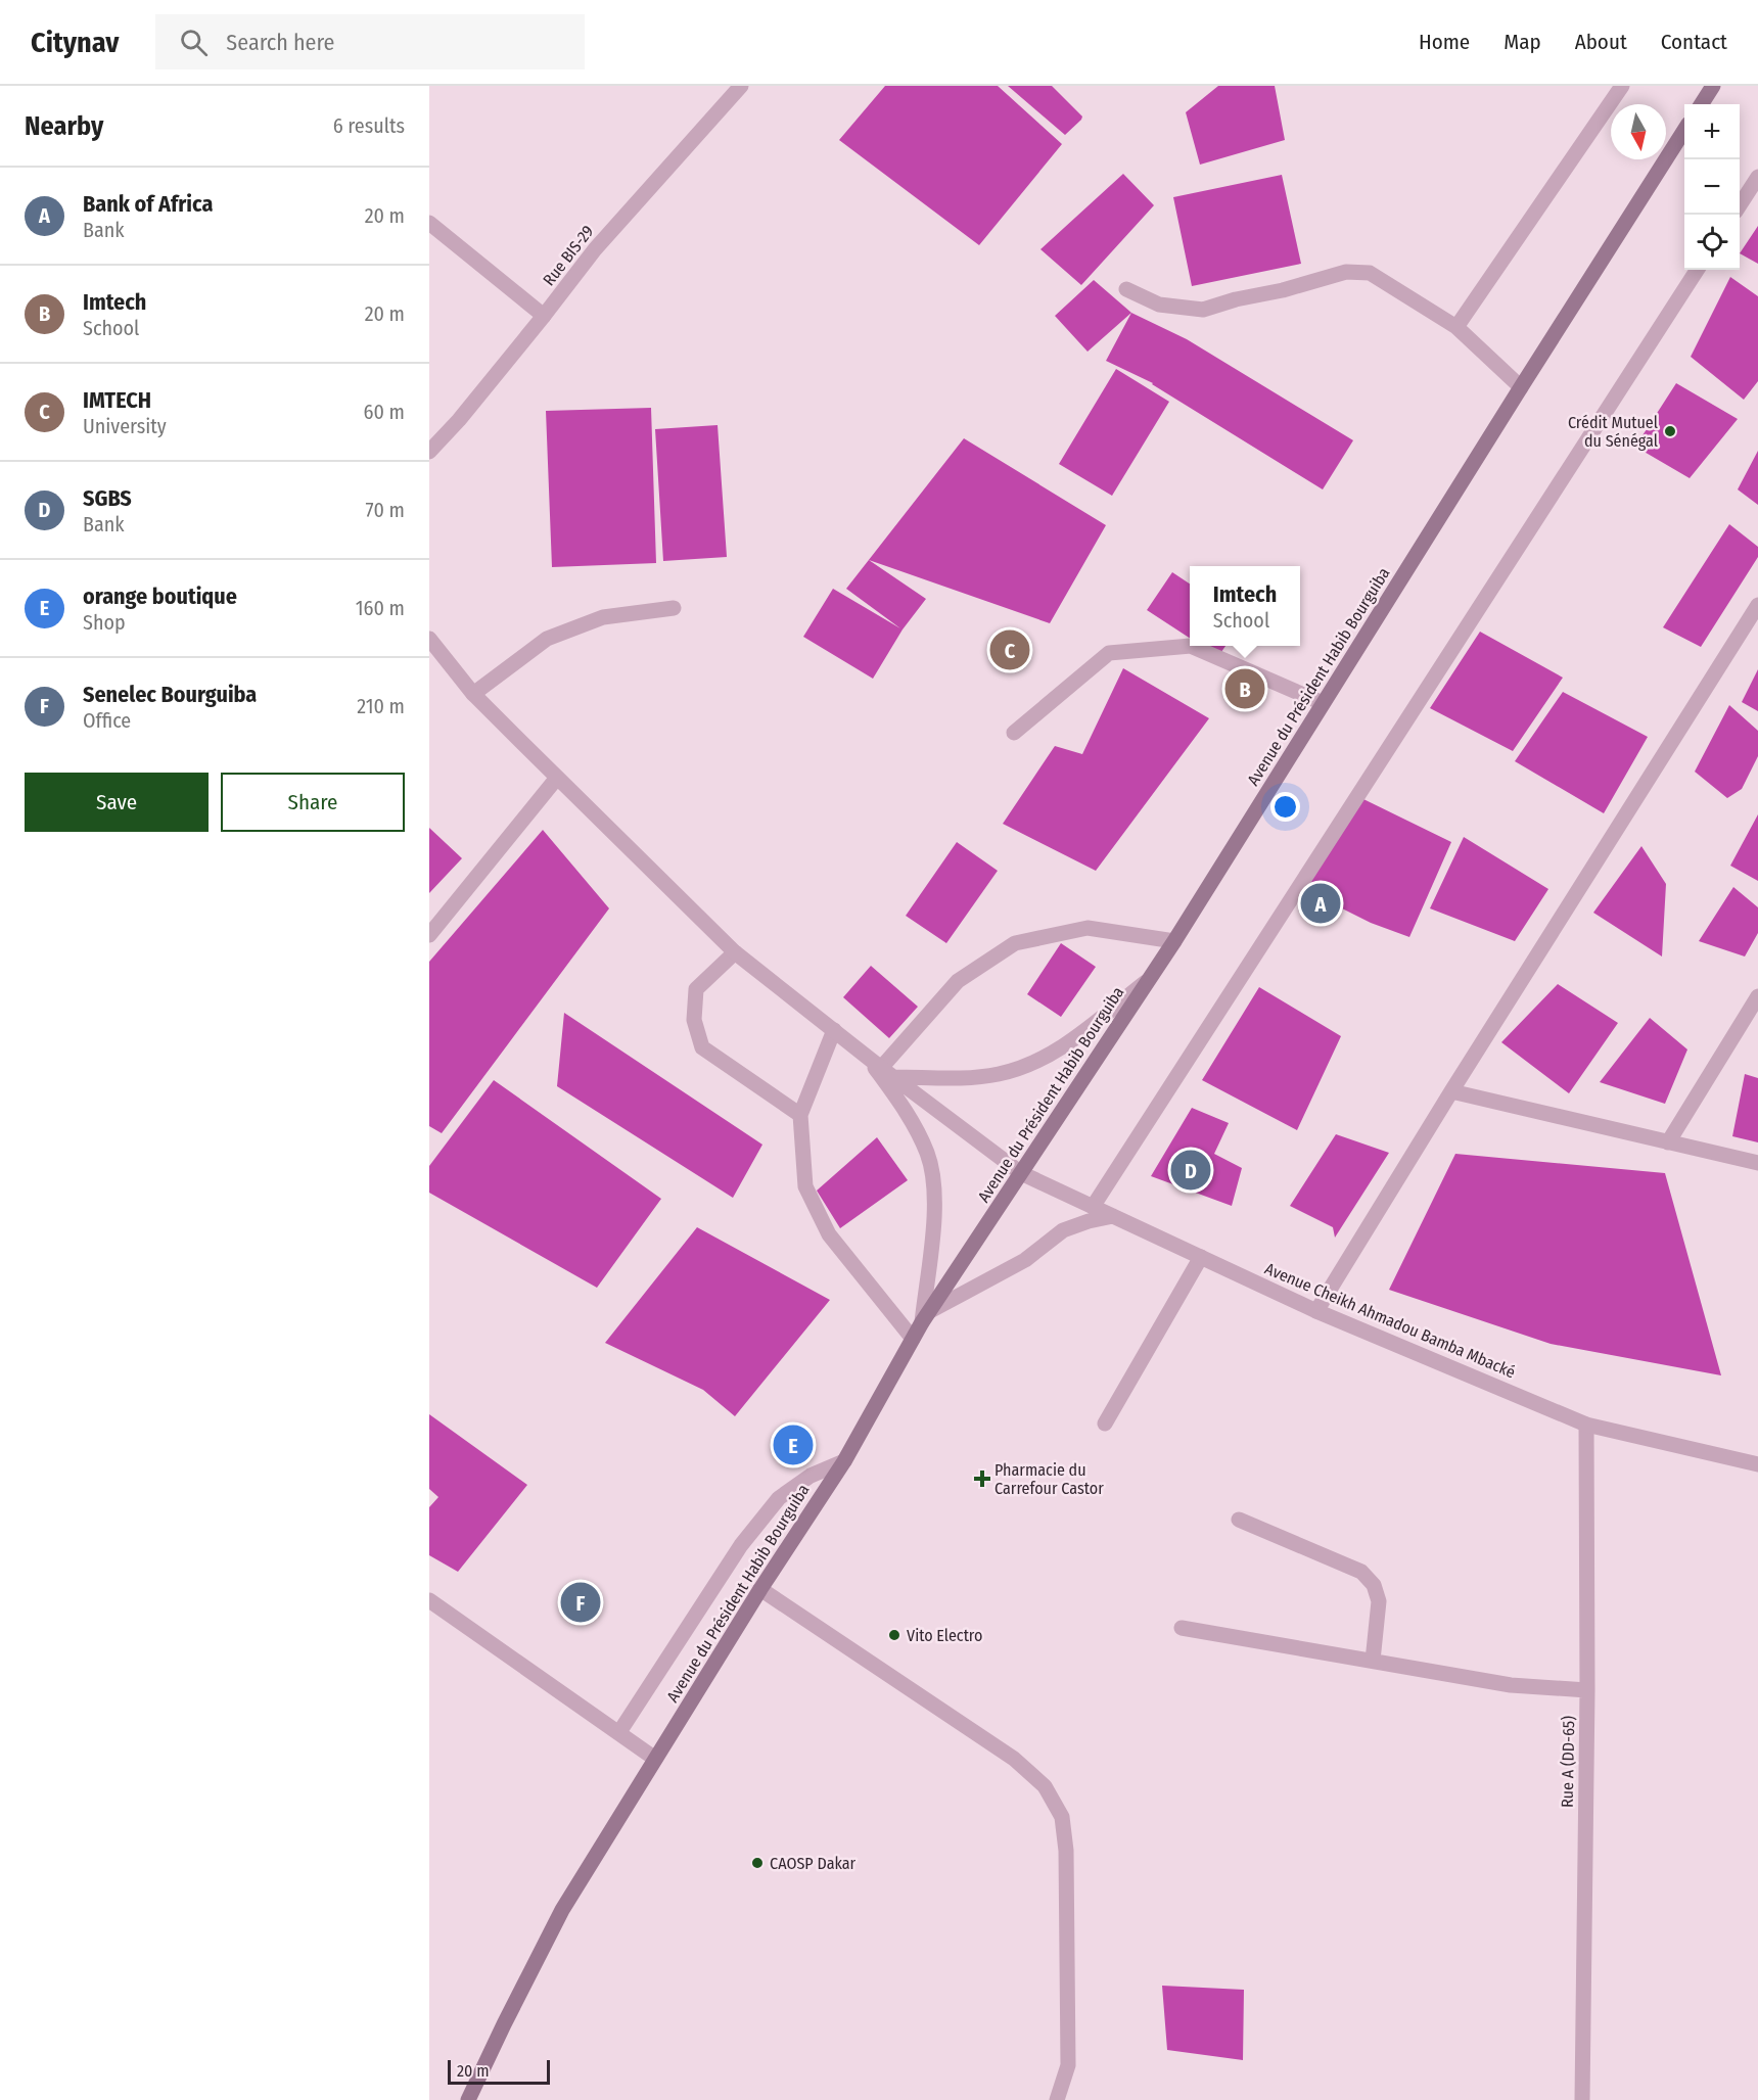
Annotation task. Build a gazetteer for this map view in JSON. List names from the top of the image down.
{
  "streets": {
    "main road": ["Avenue du Président Habib Bourguiba"],
    "street": ["Rue BIS-29", "Avenue Cheikh Ahmadou Bamba Mbacké", "Rue A (DD-65)"]
  },
  "crossings": [
    ["Avenue du Président Habib Bourguiba", "Avenue Cheikh Ahmadou Bamba Mbacké"],
    ["Avenue Cheikh Ahmadou Bamba Mbacké", "Rue A (DD-65)"]
  ],
  "places": {
    "other": ["Crédit Mutuel du Sénégal", "Vito Electro", "CAOSP Dakar"],
    "health": ["Pharmacie du Carrefour Castor"]
  },
  "scale_bar": "20 m",
  "north": "bottom",
  "page": {
    "header": "Citynav",
    "search": "Search here",
    "nav": [
      "Home",
      "Map",
      "About",
      "Contact"
    ],
    "heading": ["Nearby", "6 results"],
    "map_buttons": ["+", "−"],
    "list": [
      {
        "mark": "A",
        "name": "Bank of Africa",
        "note": "Bank",
        "value": "20 m"
      },
      {
        "mark": "B",
        "name": "Imtech",
        "note": "School",
        "value": "20 m"
      },
      {
        "mark": "C",
        "name": "IMTECH",
        "note": "University",
        "value": "60 m"
      },
      {
        "mark": "D",
        "name": "SGBS",
        "note": "Bank",
        "value": "70 m"
      },
      {
        "mark": "E",
        "name": "orange boutique",
        "note": "Shop",
        "value": "160 m"
      },
      {
        "mark": "F",
        "name": "Senelec Bourguiba",
        "note": "Office",
        "value": "210 m"
      }
    ],
    "popup": ["Imtech", "School"],
    "pins": [
      "C",
      "B",
      "A",
      "D",
      "E",
      "F"
    ],
    "buttons": ["Save", "Share"],
    "scale": "20 m"
  }
}
